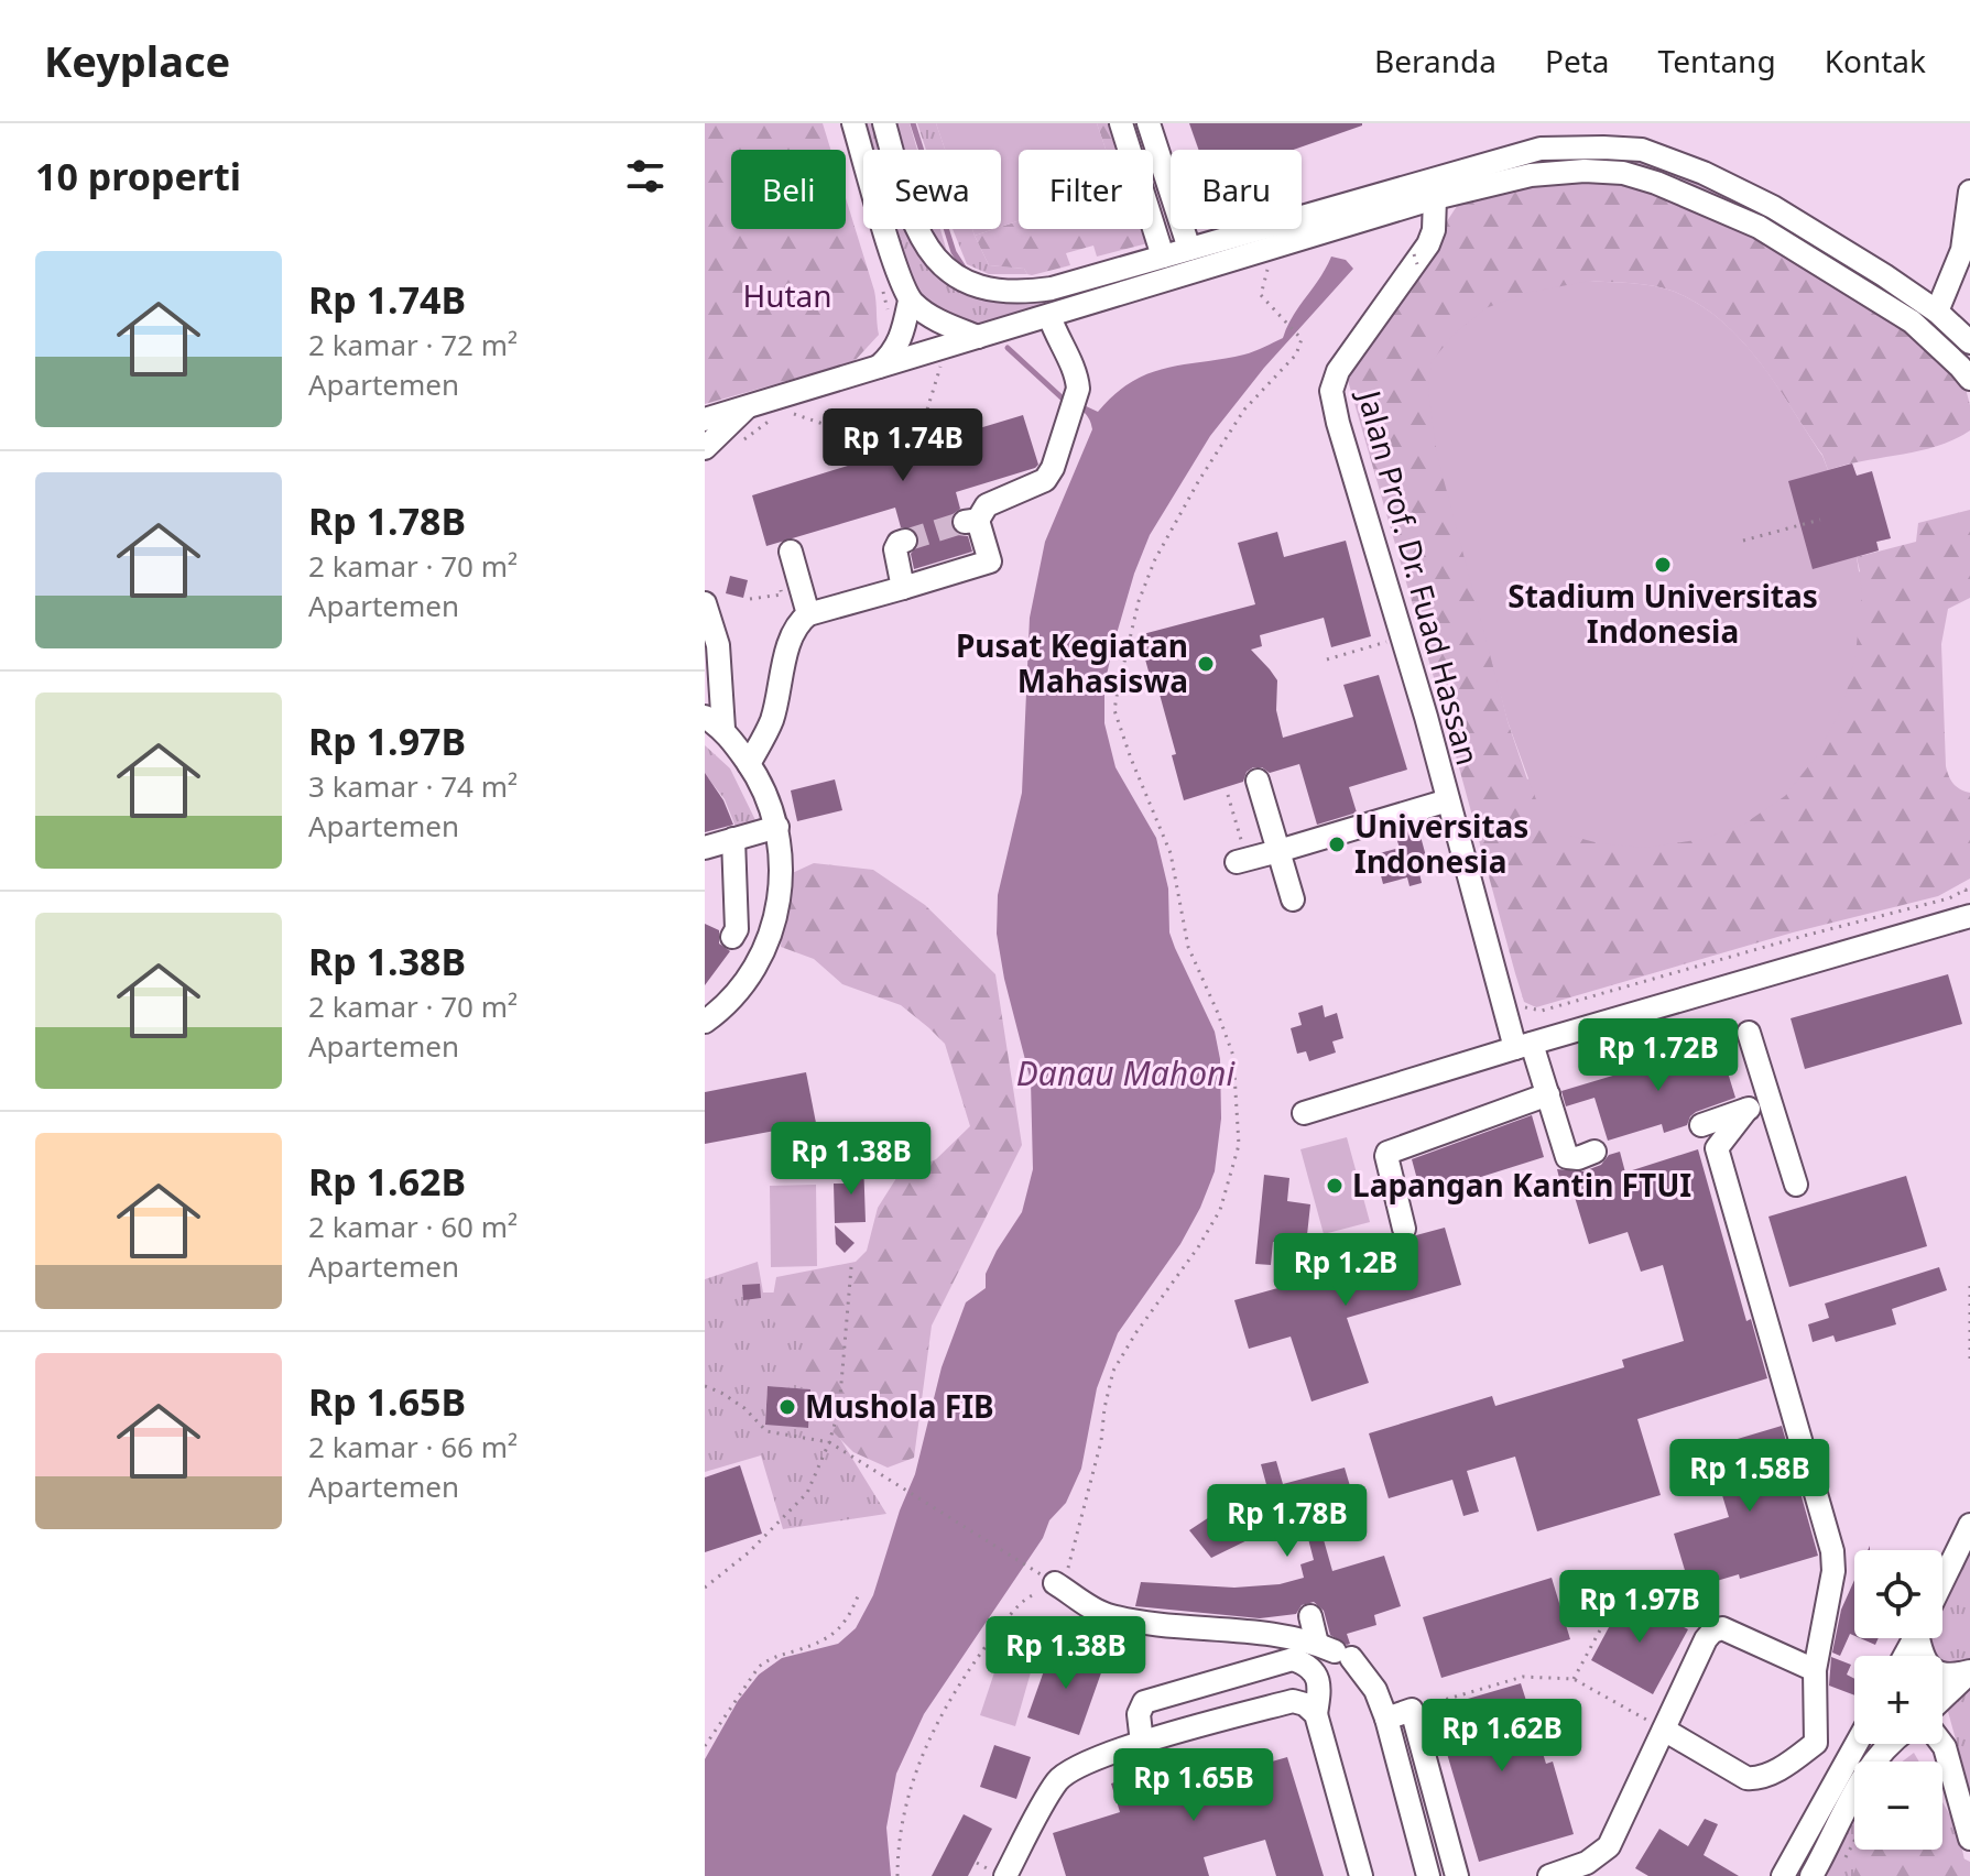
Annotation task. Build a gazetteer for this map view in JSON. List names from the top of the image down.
{
  "streets": {
    "street": ["Jalan Prof. Dr. Fuad Hassan"]
  },
  "water": ["Danau Mahoni"],
  "parks": ["Hutan"],
  "places": [
    "Stadium Universitas Indonesia",
    "Pusat Kegiatan Mahasiswa",
    "Universitas Indonesia",
    "Lapangan Kantin FTUI",
    "Mushola FIB"
  ],
  "page": {
    "header": "Keyplace",
    "nav": [
      "Beranda",
      "Peta",
      "Tentang",
      "Kontak"
    ],
    "heading": "10 properti",
    "chip": [
      "Beli",
      "Sewa",
      "Filter",
      "Baru"
    ],
    "list": [
      {
        "name": "Rp 1.74B",
        "note": "2 kamar · 72 m² · Apartemen"
      },
      {
        "name": "Rp 1.78B",
        "note": "2 kamar · 70 m² · Apartemen"
      },
      {
        "name": "Rp 1.97B",
        "note": "3 kamar · 74 m² · Apartemen"
      },
      {
        "name": "Rp 1.38B",
        "note": "2 kamar · 70 m² · Apartemen"
      },
      {
        "name": "Rp 1.62B",
        "note": "2 kamar · 60 m² · Apartemen"
      },
      {
        "name": "Rp 1.65B",
        "note": "2 kamar · 66 m² · Apartemen"
      }
    ],
    "price": [
      "Rp 1.74B",
      "Rp 1.72B",
      "Rp 1.38B",
      "Rp 1.2B",
      "Rp 1.58B",
      "Rp 1.78B",
      "Rp 1.97B",
      "Rp 1.38B",
      "Rp 1.62B",
      "Rp 1.65B"
    ],
    "map_buttons": ["+", "−"]
  }
}
